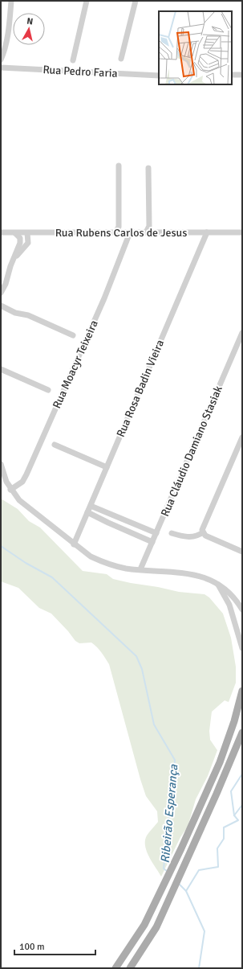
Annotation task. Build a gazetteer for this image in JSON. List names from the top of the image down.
{
  "streets": {
    "street": [
      "Rua Pedro Faria",
      "Rua Rubens Carlos de Jesus",
      "Rua Moacyr Teixeira",
      "Rua Rosa Badin Vieira",
      "Rua Cláudio Damiano Stasiak"
    ]
  },
  "crossings": [
    ["Rua Rubens Carlos de Jesus", "Rua Moacyr Teixeira"],
    ["Rua Rubens Carlos de Jesus", "Rua Rosa Badin Vieira"]
  ],
  "water": ["Ribeirão Esperança"],
  "scale_bar": "100 m",
  "north": "top"
}
